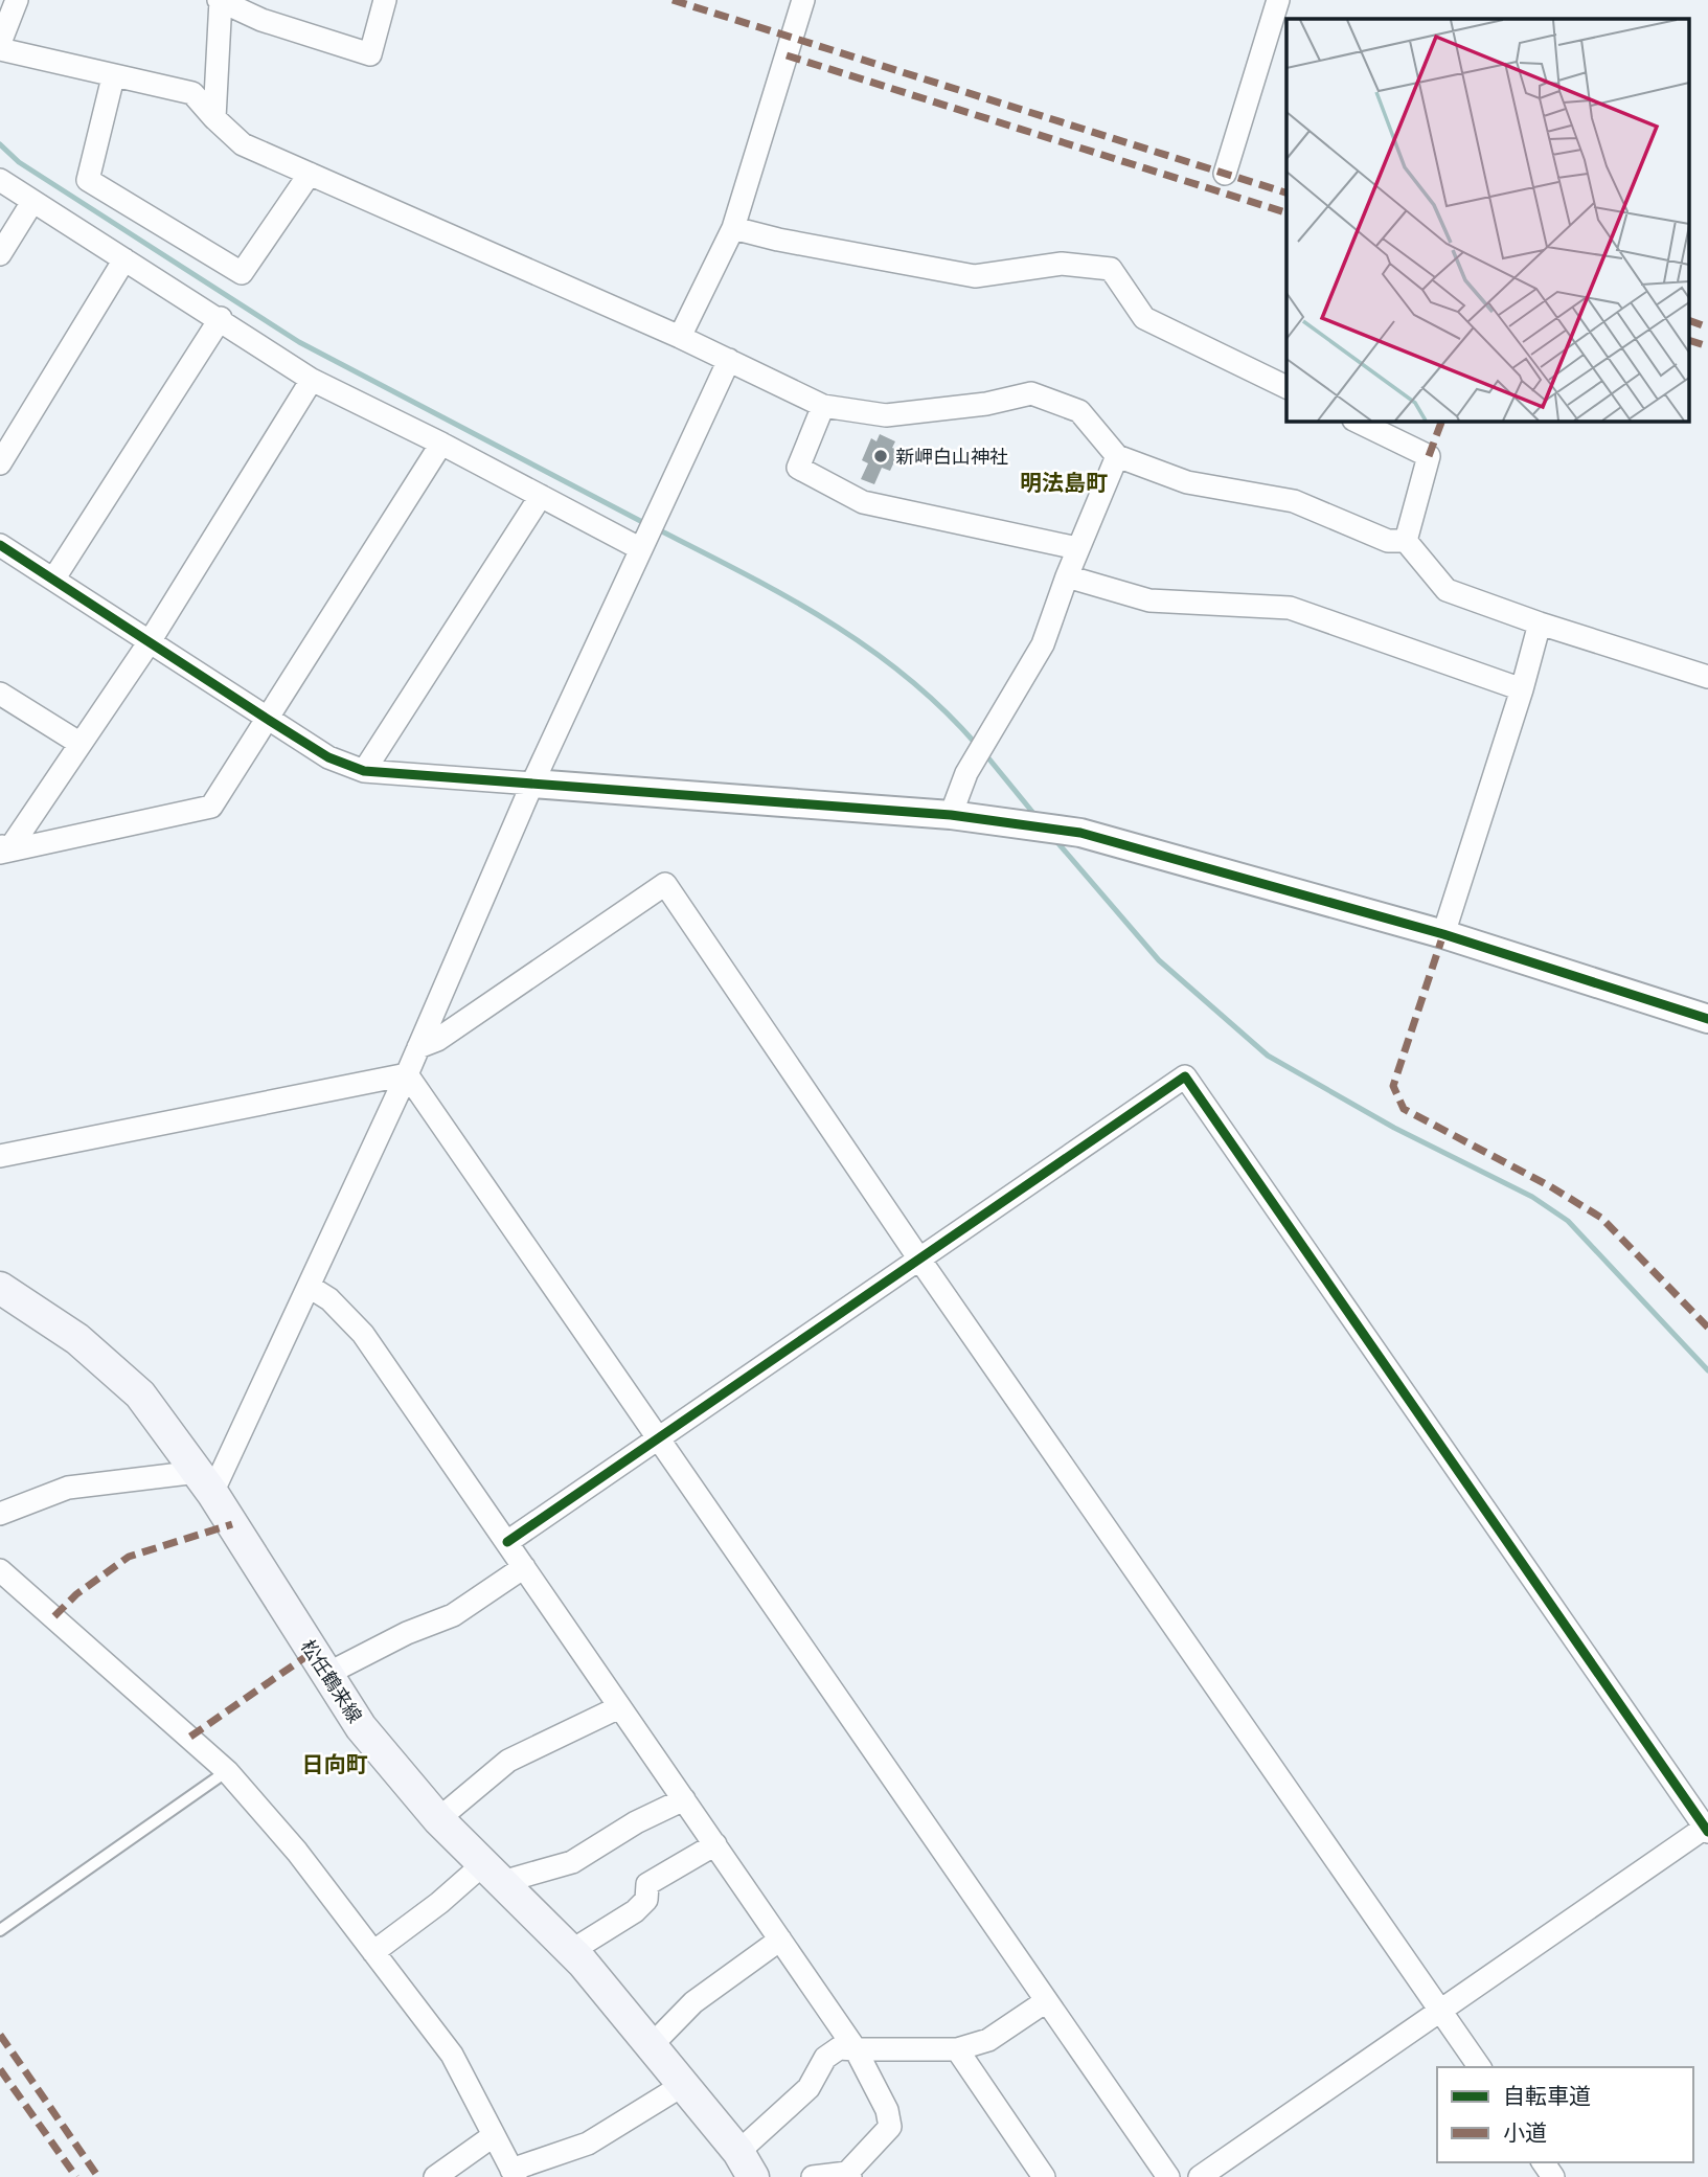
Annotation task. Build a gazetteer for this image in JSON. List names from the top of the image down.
{
  "streets": {
    "main road": ["松任鶴来線"]
  },
  "districts": ["明法島町", "日向町"],
  "places": ["新岬白山神社"],
  "legend": ["自転車道", "小道"]
}
